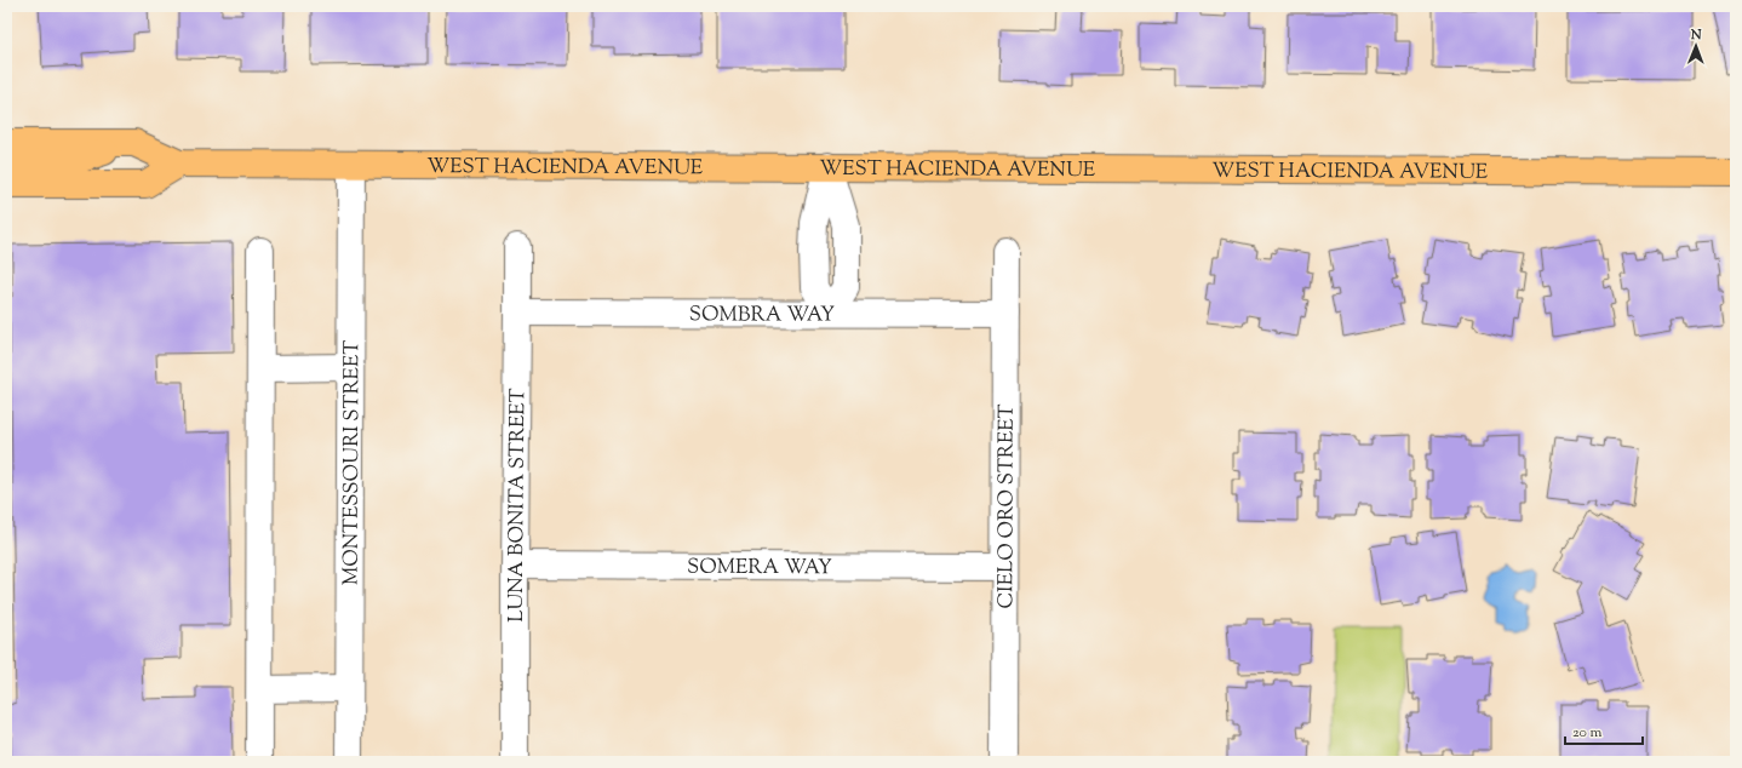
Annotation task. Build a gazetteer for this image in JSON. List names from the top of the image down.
{
  "streets": {
    "main road": ["WEST HACIENDA AVENUE"],
    "street": [
      "SOMBRA WAY",
      "MONTESSOURI STREET",
      "LUNA BONITA STREET",
      "CIELO ORO STREET",
      "SOMERA WAY"
    ]
  },
  "crossings": [
    ["WEST HACIENDA AVENUE", "MONTESSOURI STREET"],
    ["SOMBRA WAY", "LUNA BONITA STREET"],
    ["SOMBRA WAY", "CIELO ORO STREET"],
    ["LUNA BONITA STREET", "SOMERA WAY"],
    ["CIELO ORO STREET", "SOMERA WAY"]
  ],
  "scale_bar": "20 m",
  "north": "top"
}
